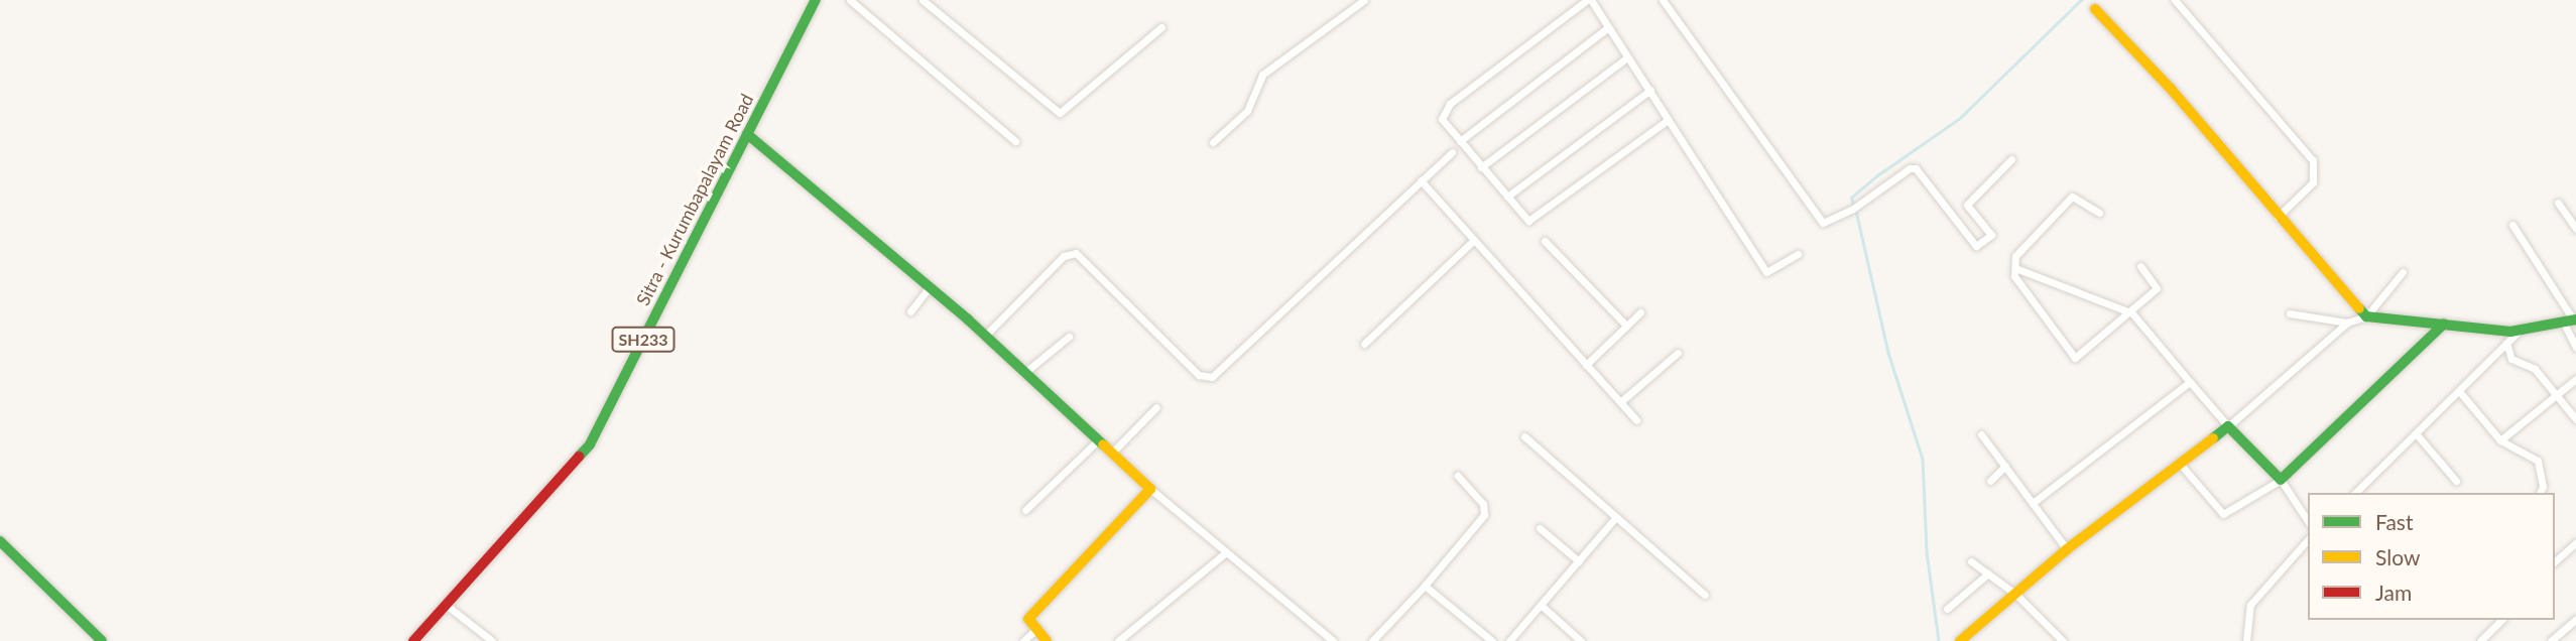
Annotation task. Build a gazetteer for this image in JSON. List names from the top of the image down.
{
  "streets": {
    "street": ["Sitra - Kurumbapalayam Road", "SH233"]
  },
  "legend": ["Fast", "Slow", "Jam"]
}
